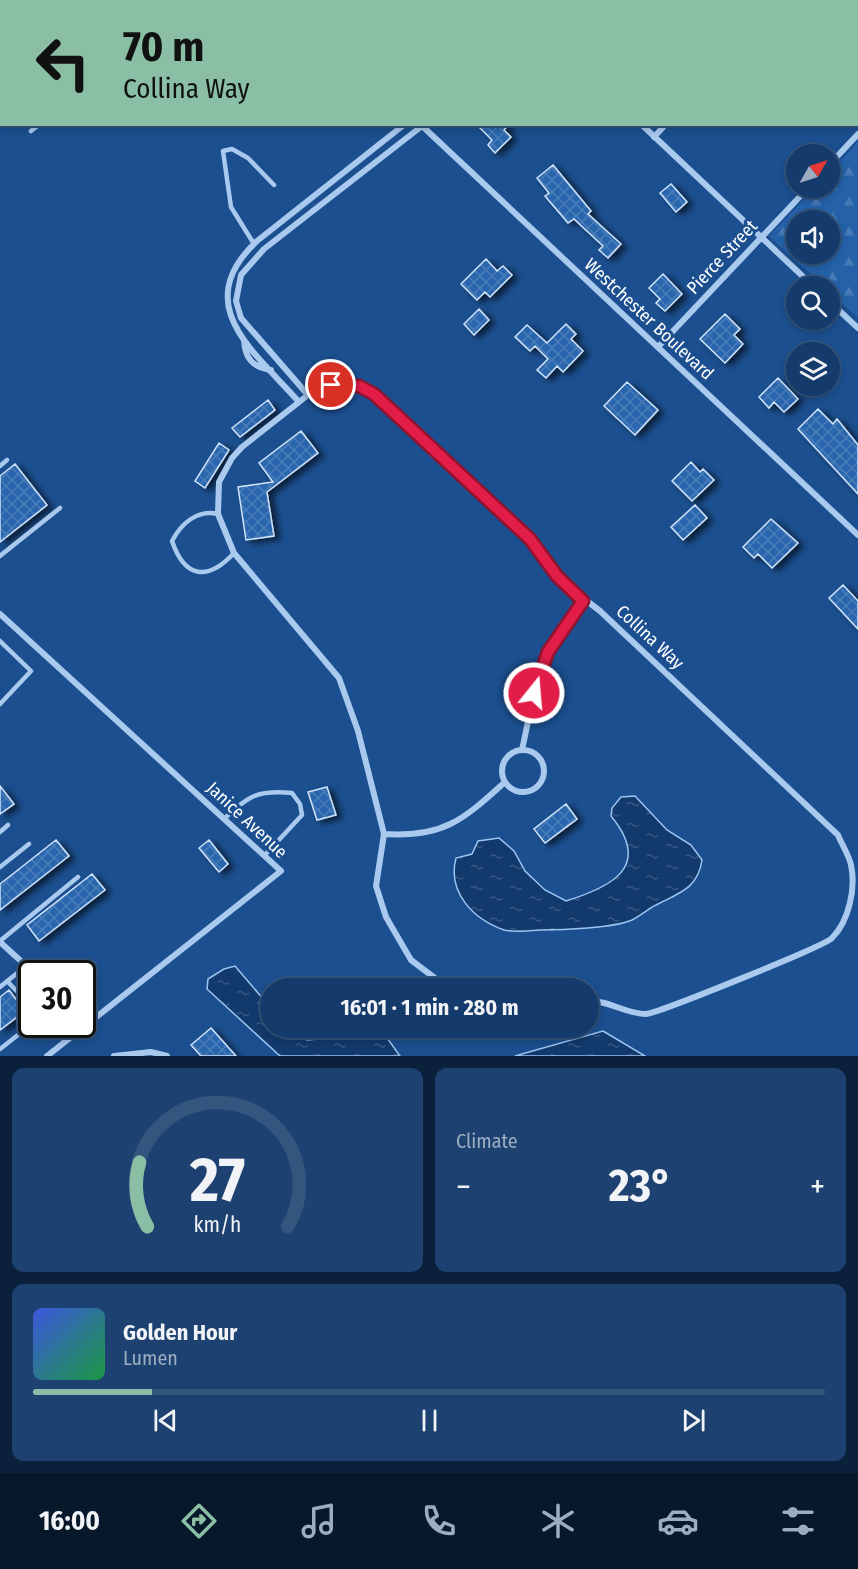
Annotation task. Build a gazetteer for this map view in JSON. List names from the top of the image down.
{
  "streets": {
    "street": [
      "Pierce Street",
      "Westchester Boulevard",
      "Collina Way",
      "Janice Avenue"
    ]
  },
  "crossings": [
    ["Pierce Street", "Westchester Boulevard"]
  ],
  "north": "top right",
  "page": {
    "turn": ["70 m", "Collina Way"],
    "limit": "30",
    "trip": "16:01 · 1 min · 280 m",
    "tile": "Climate",
    "heat": ["−", "23°", "+"],
    "song": ["Golden Hour", "Lumen"],
    "tabs": "16:00",
    "gauge": ["27", "km/h"]
  }
}
